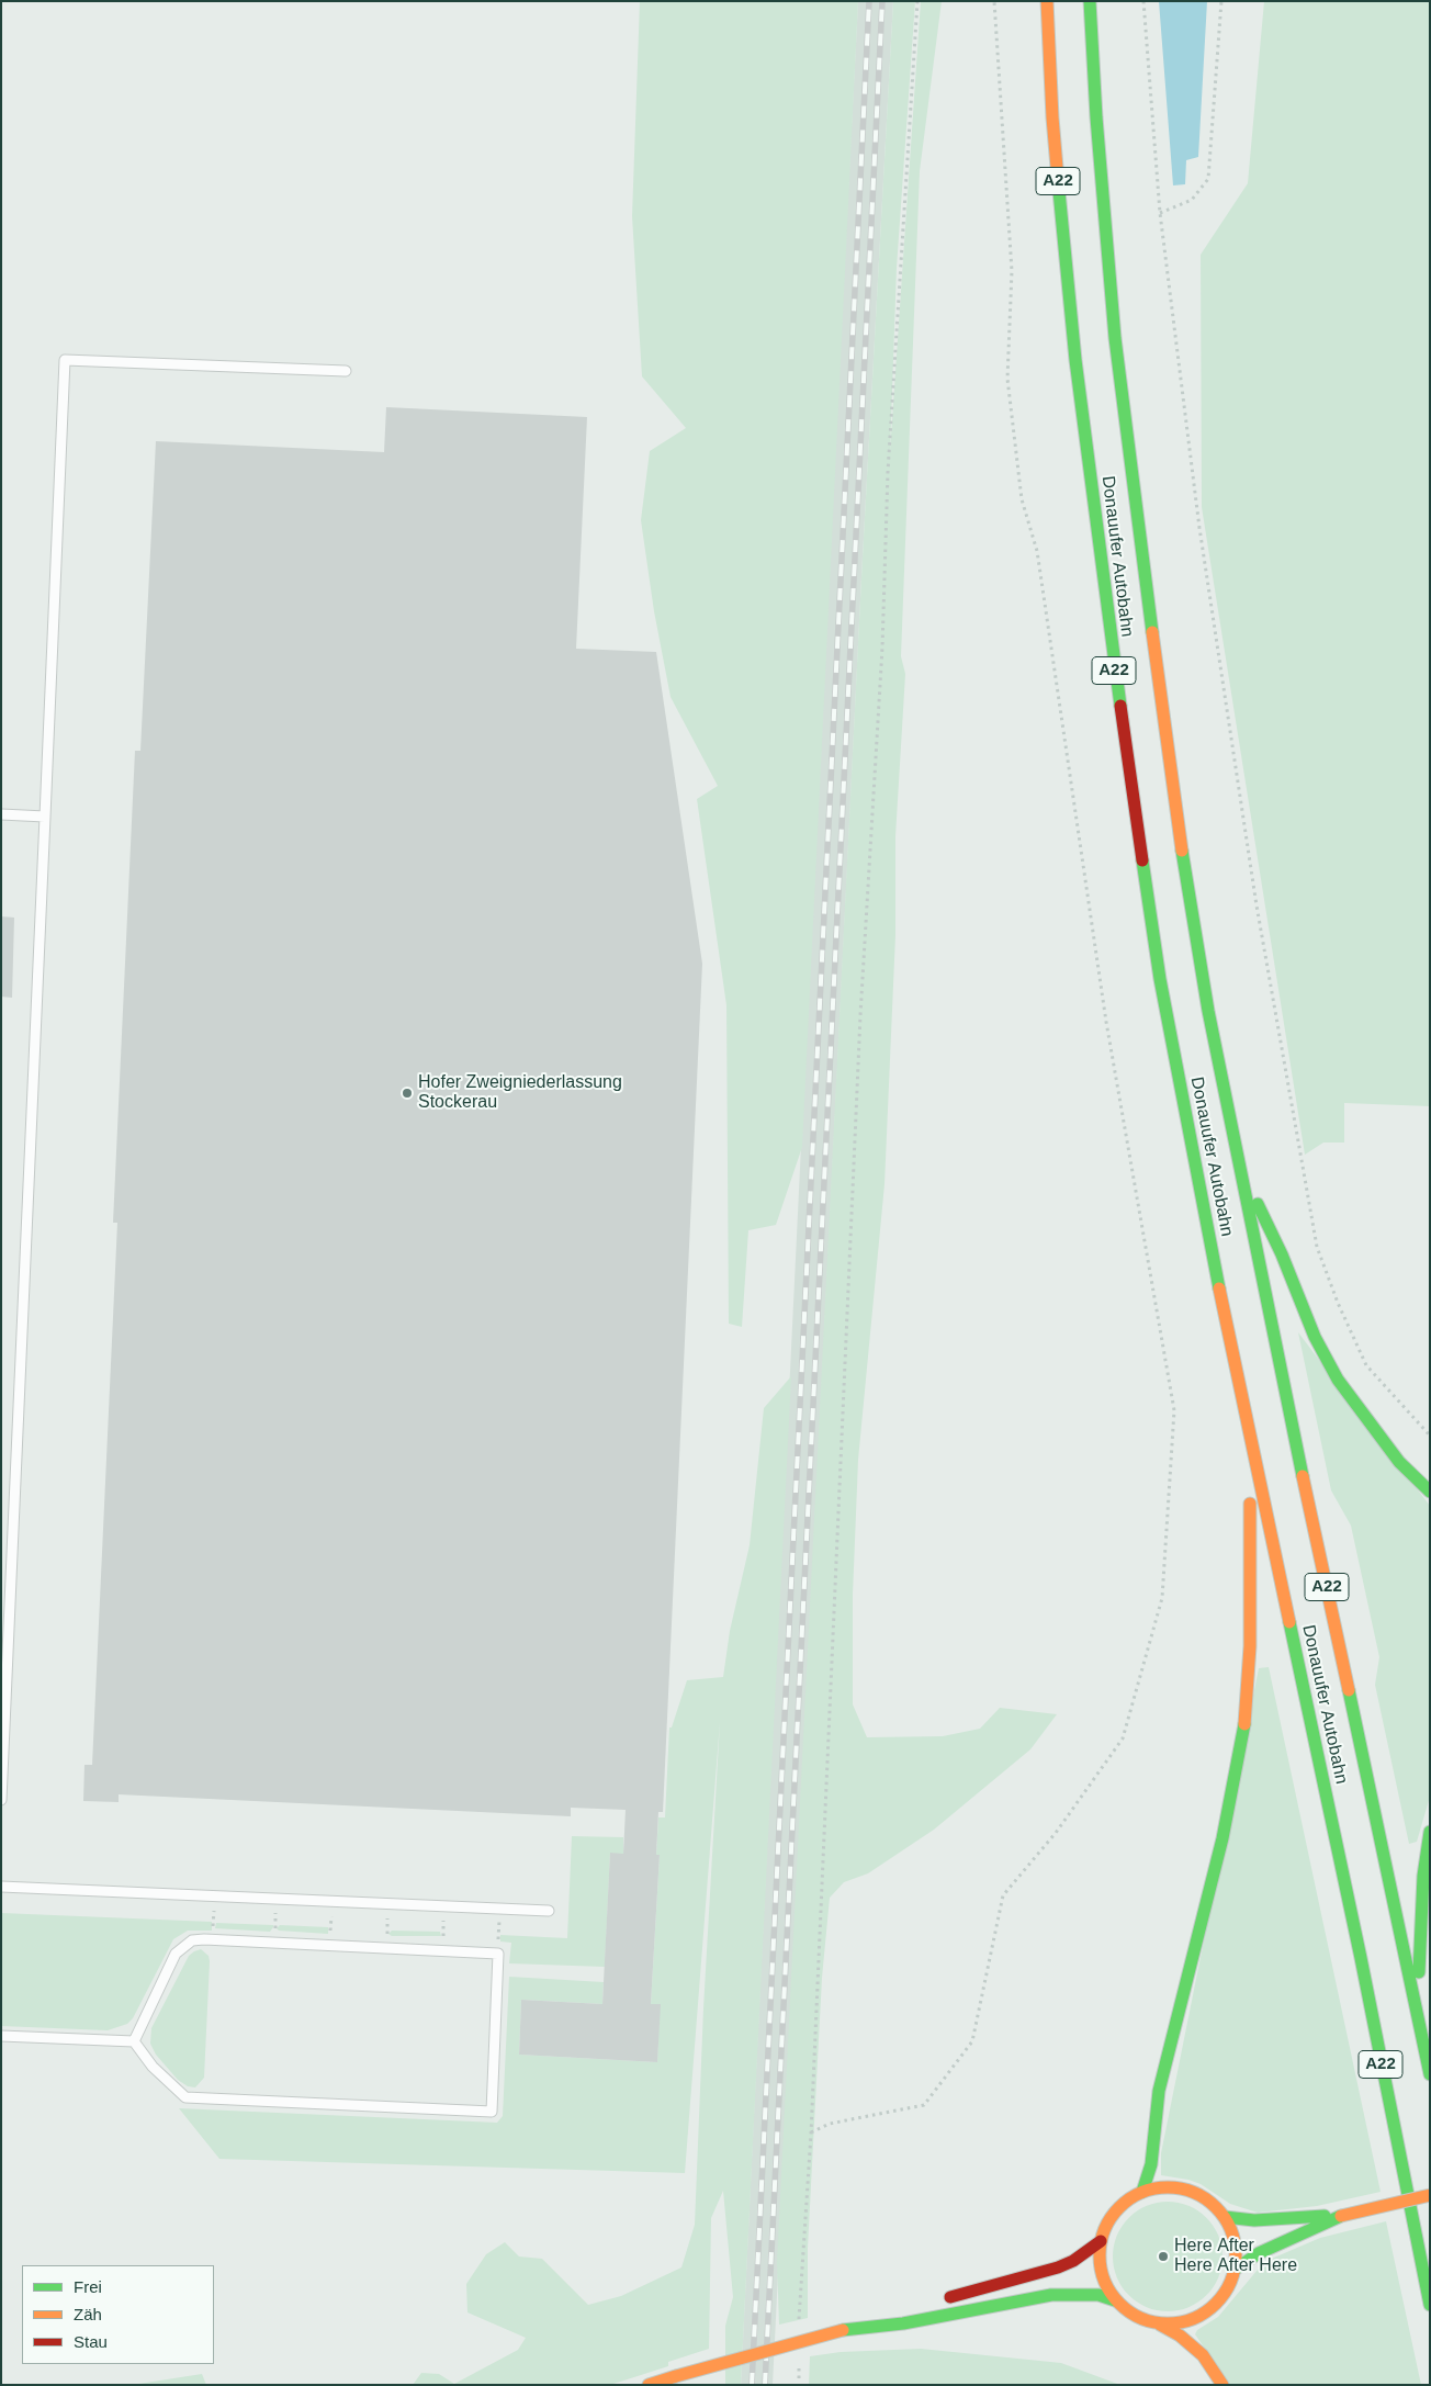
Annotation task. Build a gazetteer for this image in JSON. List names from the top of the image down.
{
  "streets": {
    "main road": ["A22", "Donauufer Autobahn"]
  },
  "places": ["Hofer Zweigniederlassung Stockerau", "Here After Here After Here"],
  "legend": ["Frei", "Zäh", "Stau"]
}
